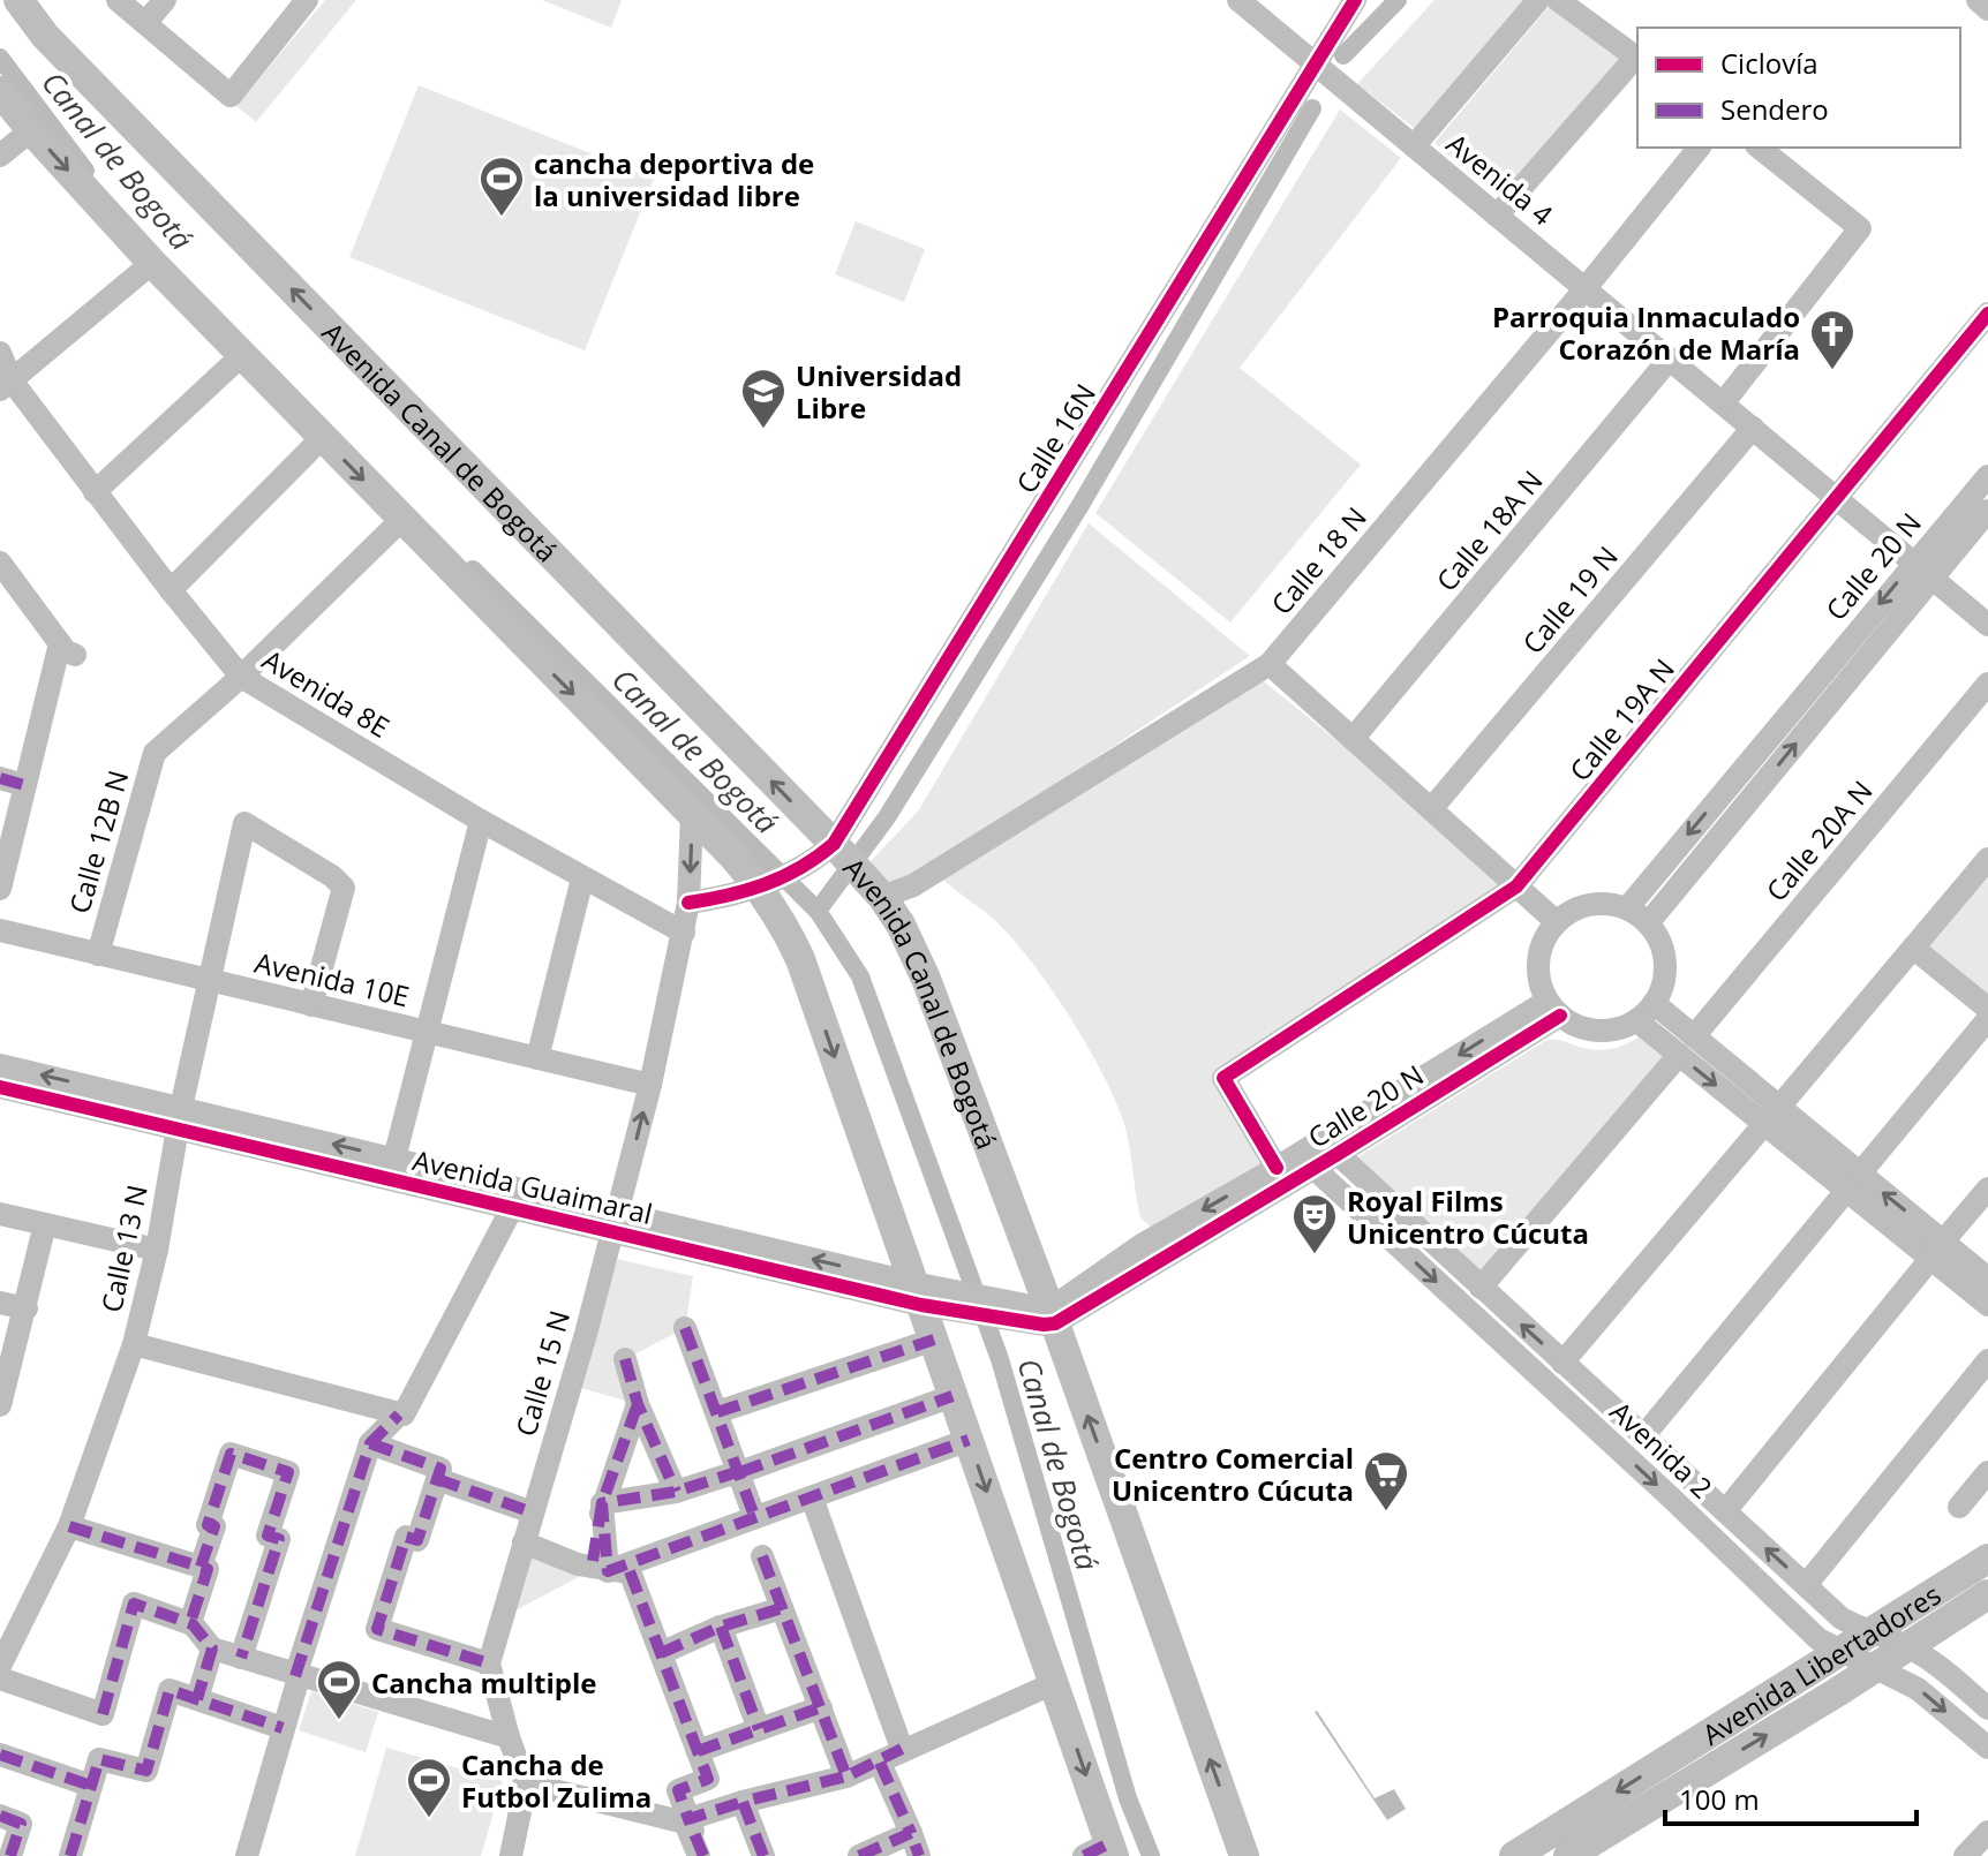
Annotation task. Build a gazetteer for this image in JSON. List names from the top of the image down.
{
  "streets": {
    "main road": ["Avenida Canal de Bogotá", "Avenida Libertadores"],
    "street": [
      "Avenida 4",
      "Calle 16N",
      "Calle 18A N",
      "Calle 18 N",
      "Calle 20 N",
      "Calle 19 N",
      "Avenida 8E",
      "Calle 19A N",
      "Calle 20A N",
      "Calle 12B N",
      "Avenida 10E",
      "Avenida Guaimaral",
      "Calle 13 N",
      "Calle 15 N",
      "Avenida 2"
    ]
  },
  "crossings": [
    ["Avenida 4", "Calle 16N"],
    ["Avenida 4", "Calle 18A N"],
    ["Avenida 4", "Calle 18 N"],
    ["Avenida 4", "Calle 20 N"],
    ["Avenida 4", "Calle 19 N"],
    ["Avenida 4", "Calle 19A N"],
    ["Calle 16N", "Avenida Canal de Bogotá"],
    ["Avenida Canal de Bogotá", "Calle 18 N"],
    ["Avenida Canal de Bogotá", "Calle 20 N"],
    ["Avenida Canal de Bogotá", "Avenida Guaimaral"],
    ["Calle 20 N", "Calle 19A N"],
    ["Calle 20 N", "Avenida Guaimaral"],
    ["Calle 20 N", "Avenida 2"],
    ["Avenida 8E", "Calle 12B N"],
    ["Avenida 8E", "Calle 15 N"],
    ["Calle 20A N", "Avenida 2"],
    ["Calle 12B N", "Avenida 10E"],
    ["Avenida 10E", "Calle 13 N"],
    ["Avenida 10E", "Calle 15 N"],
    ["Avenida Guaimaral", "Calle 13 N"],
    ["Avenida Guaimaral", "Calle 15 N"],
    ["Avenida 2", "Avenida Libertadores"]
  ],
  "water": ["Canal de Bogotá"],
  "places": {
    "sports": ["cancha deportiva de la universidad libre", "Cancha multiple", "Cancha de Futbol Zulima"],
    "church": ["Parroquia Inmaculado Corazón de María"],
    "school or university": ["Universidad Libre"],
    "theatre": ["Royal Films Unicentro Cúcuta"],
    "supermarket": ["Centro Comercial Unicentro Cúcuta"]
  },
  "legend": ["Ciclovía", "Sendero"],
  "scale_bar": "100 m"
}
